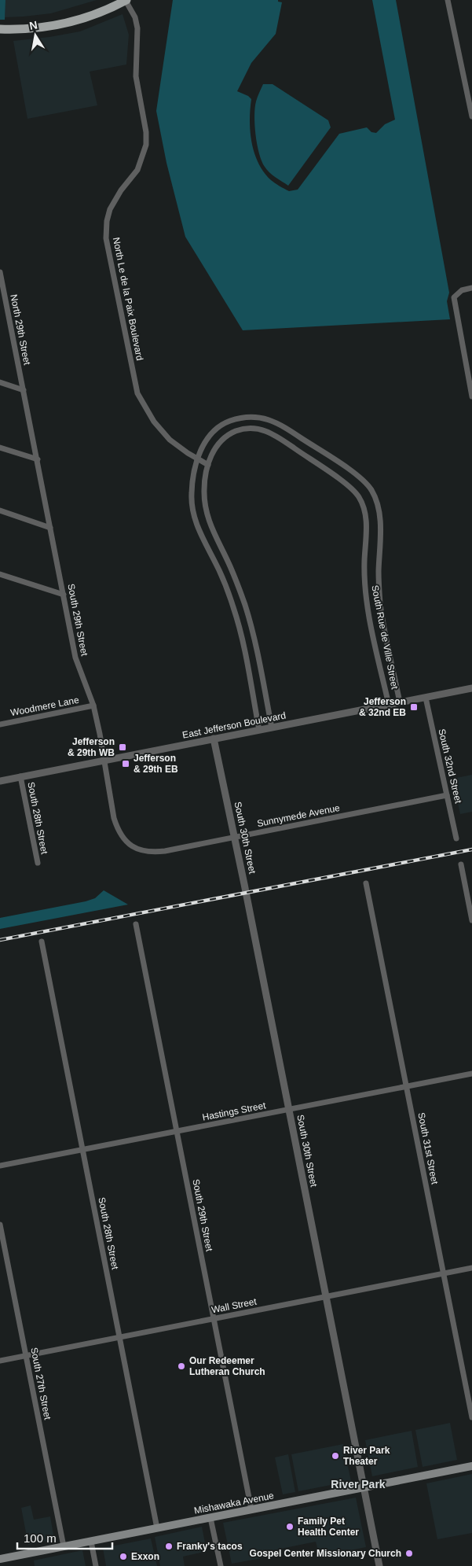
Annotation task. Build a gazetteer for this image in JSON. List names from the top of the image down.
{
  "streets": {
    "main road": ["Mishawaka Avenue"],
    "street": [
      "North Le de la Paix Boulevard",
      "North 29th Street",
      "South 29th Street",
      "South Rue de Ville Street",
      "Woodmere Lane",
      "East Jefferson Boulevard",
      "South 32nd Street",
      "Sunnymede Avenue",
      "South 28th Street",
      "South 30th Street",
      "Hastings Street",
      "South 31st Street",
      "Wall Street",
      "South 27th Street"
    ]
  },
  "crossings": [
    ["North Le de la Paix Boulevard", "South Rue de Ville Street"],
    ["North 29th Street", "South 29th Street"],
    ["South 29th Street", "Woodmere Lane"],
    ["South 29th Street", "East Jefferson Boulevard"],
    ["South 29th Street", "Sunnymede Avenue"],
    ["South 29th Street", "Hastings Street"],
    ["South 29th Street", "Wall Street"],
    ["South 29th Street", "Mishawaka Avenue"],
    ["South Rue de Ville Street", "East Jefferson Boulevard"],
    ["East Jefferson Boulevard", "South 32nd Street"],
    ["East Jefferson Boulevard", "South 28th Street"],
    ["East Jefferson Boulevard", "South 30th Street"],
    ["South 32nd Street", "Sunnymede Avenue"],
    ["Sunnymede Avenue", "South 30th Street"],
    ["South 28th Street", "Hastings Street"],
    ["South 28th Street", "Wall Street"],
    ["South 28th Street", "Mishawaka Avenue"],
    ["South 30th Street", "Hastings Street"],
    ["South 30th Street", "Wall Street"],
    ["South 30th Street", "Mishawaka Avenue"],
    ["Hastings Street", "South 31st Street"],
    ["South 31st Street", "Wall Street"],
    ["Wall Street", "South 27th Street"],
    ["South 27th Street", "Mishawaka Avenue"]
  ],
  "districts": ["River Park"],
  "places": {
    "transit": ["Jefferson & 32nd EB", "Jefferson & 29th WB", "Jefferson & 29th EB"],
    "other": [
      "Our Redeemer Lutheran Church",
      "River Park Theater",
      "Family Pet Health Center",
      "Franky's tacos",
      "Gospel Center Missionary Church",
      "Exxon"
    ]
  },
  "scale_bar": "100 m",
  "north": "top"
}
